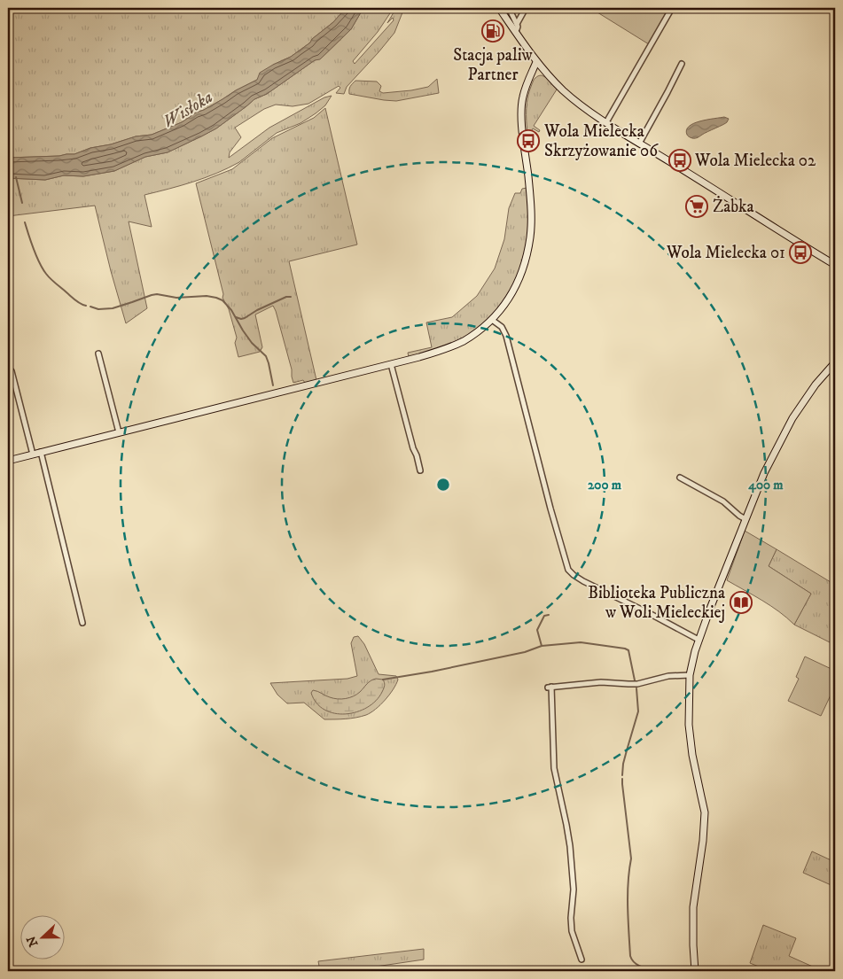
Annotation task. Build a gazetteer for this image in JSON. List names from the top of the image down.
{
  "water": ["Wisłoka"],
  "places": {
    "fuel station": ["Stacja paliw Partner"],
    "bus stop": ["Wola Mielecka Skrzyżowanie 06", "Wola Mielecka 02", "Wola Mielecka 01"],
    "supermarket": ["Żabka"],
    "library": ["Biblioteka Publiczna w Woli Mieleckiej"]
  },
  "north": "left",
  "rings": ["200 m", "400 m"]
}
